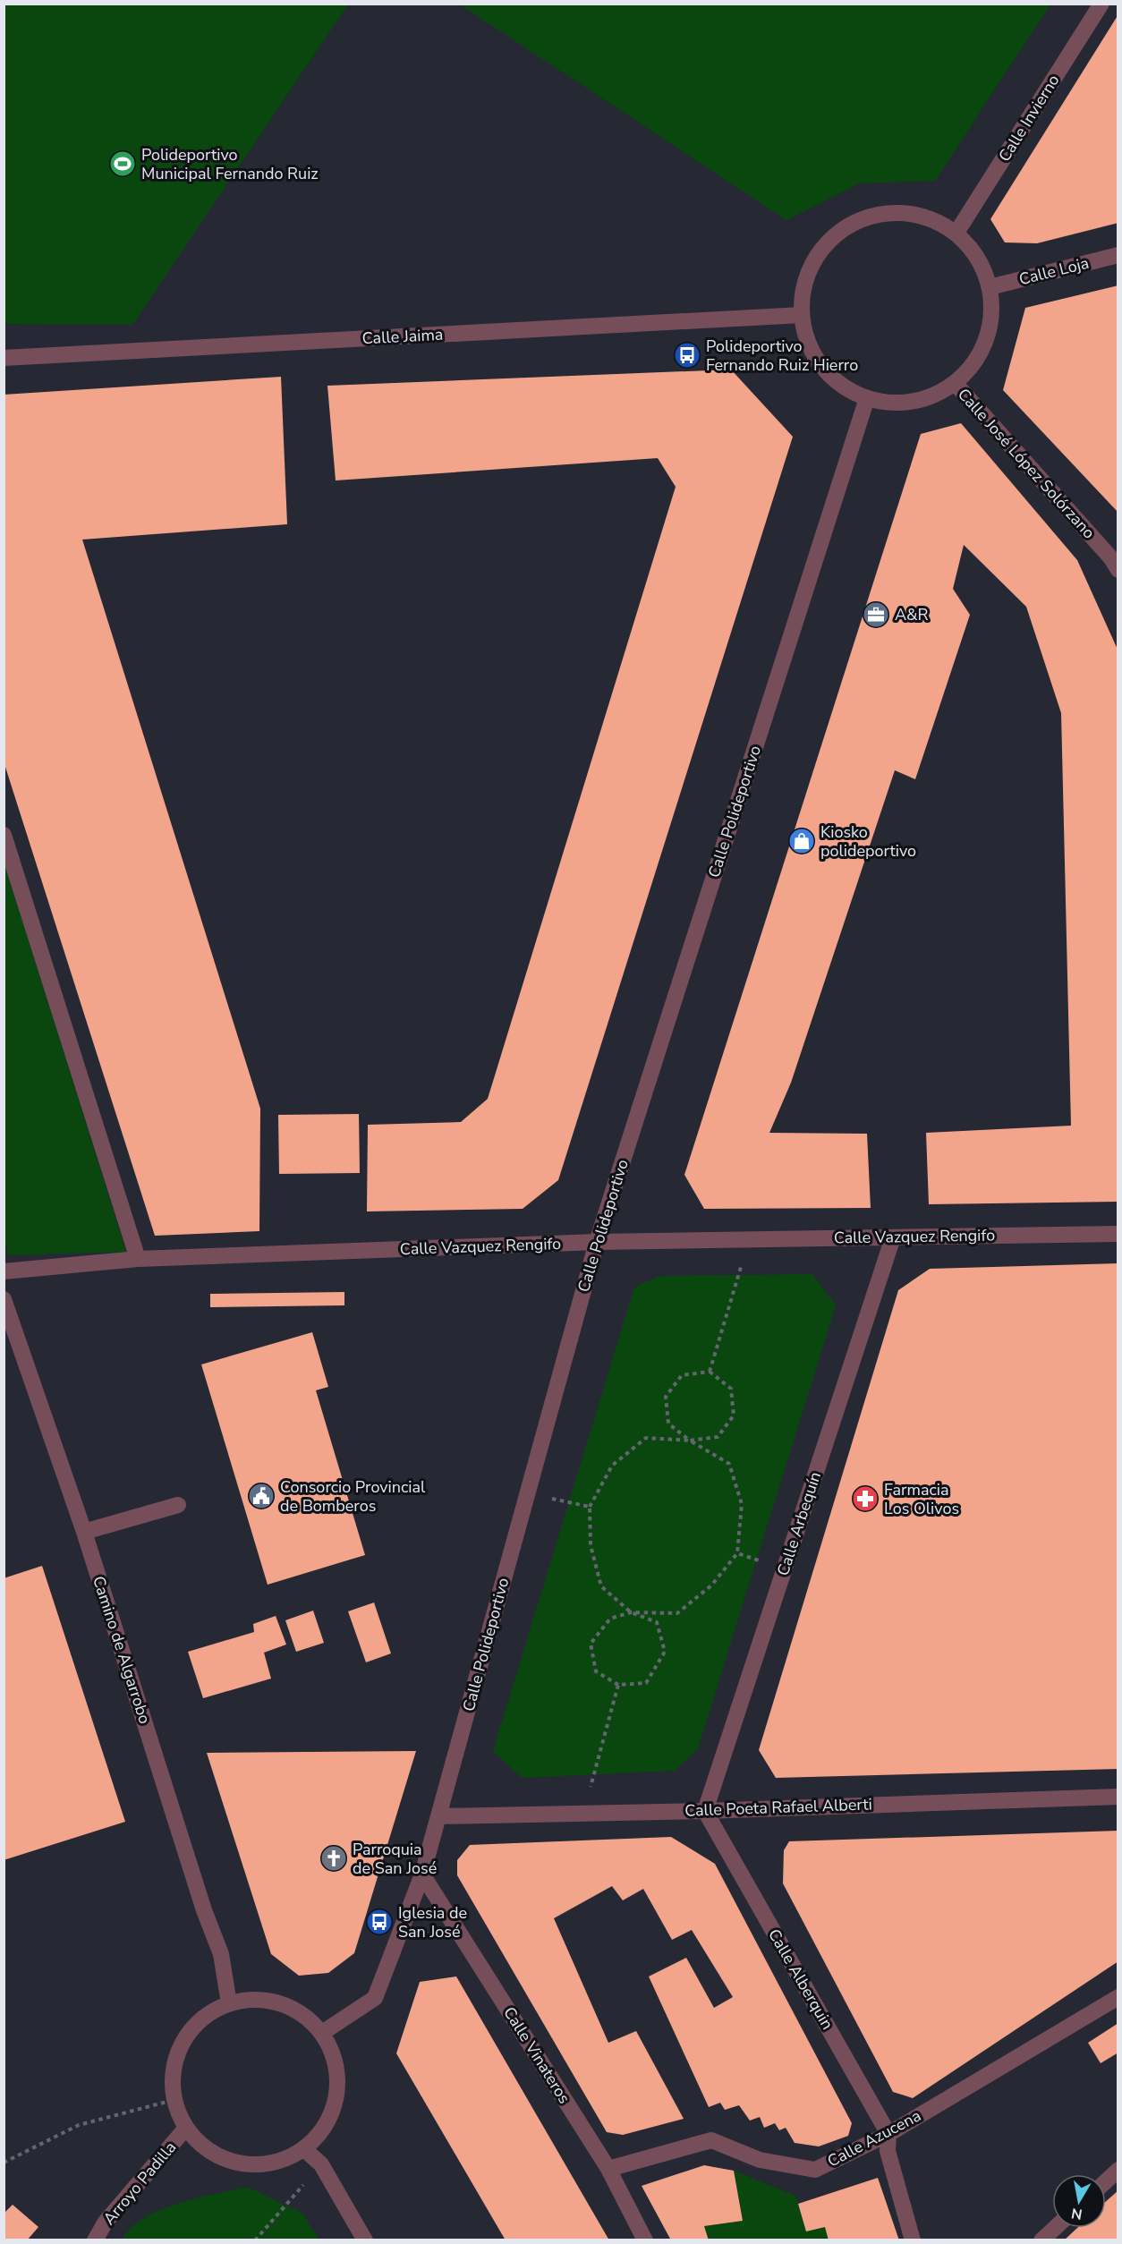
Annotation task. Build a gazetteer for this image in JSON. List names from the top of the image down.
{
  "streets": {
    "street": [
      "Calle Invierno",
      "Calle Loja",
      "Calle Jaima",
      "Calle José López Solórzano",
      "Calle Polideportivo",
      "Calle Vazquez Rengifo",
      "Calle Arbequín",
      "Camino de Algarrobo",
      "Calle Poeta Rafael Alberti",
      "Calle Alberquin",
      "Calle Vinateros",
      "Calle Azucena",
      "Arroyo Padilla"
    ]
  },
  "crossings": [
    ["Calle Invierno", "Calle Loja"],
    ["Calle Invierno", "Calle Jaima"],
    ["Calle Invierno", "Calle José López Solórzano"],
    ["Calle Invierno", "Calle Polideportivo"],
    ["Calle Loja", "Calle Jaima"],
    ["Calle Loja", "Calle José López Solórzano"],
    ["Calle Loja", "Calle Polideportivo"],
    ["Calle Jaima", "Calle José López Solórzano"],
    ["Calle Jaima", "Calle Polideportivo"],
    ["Calle José López Solórzano", "Calle Polideportivo"],
    ["Calle Polideportivo", "Calle Vazquez Rengifo"],
    ["Calle Polideportivo", "Camino de Algarrobo"],
    ["Calle Polideportivo", "Calle Poeta Rafael Alberti"],
    ["Calle Polideportivo", "Calle Vinateros"],
    ["Calle Polideportivo", "Arroyo Padilla"],
    ["Calle Vazquez Rengifo", "Calle Arbequín"],
    ["Calle Arbequín", "Calle Poeta Rafael Alberti"],
    ["Calle Arbequín", "Calle Alberquin"],
    ["Camino de Algarrobo", "Arroyo Padilla"],
    ["Calle Poeta Rafael Alberti", "Calle Alberquin"],
    ["Calle Alberquin", "Calle Azucena"],
    ["Calle Vinateros", "Calle Azucena"]
  ],
  "places": {
    "sports": ["Polideportivo Municipal Fernando Ruiz"],
    "bus stop": ["Polideportivo Fernando Ruiz Hierro", "Iglesia de San José"],
    "office": ["A&R"],
    "shop": ["Kiosko polideportivo"],
    "public building": ["Consorcio Provincial de Bomberos"],
    "pharmacy": ["Farmacia Los Olivos"],
    "church": ["Parroquia de San José"]
  },
  "north": "bottom"
}
